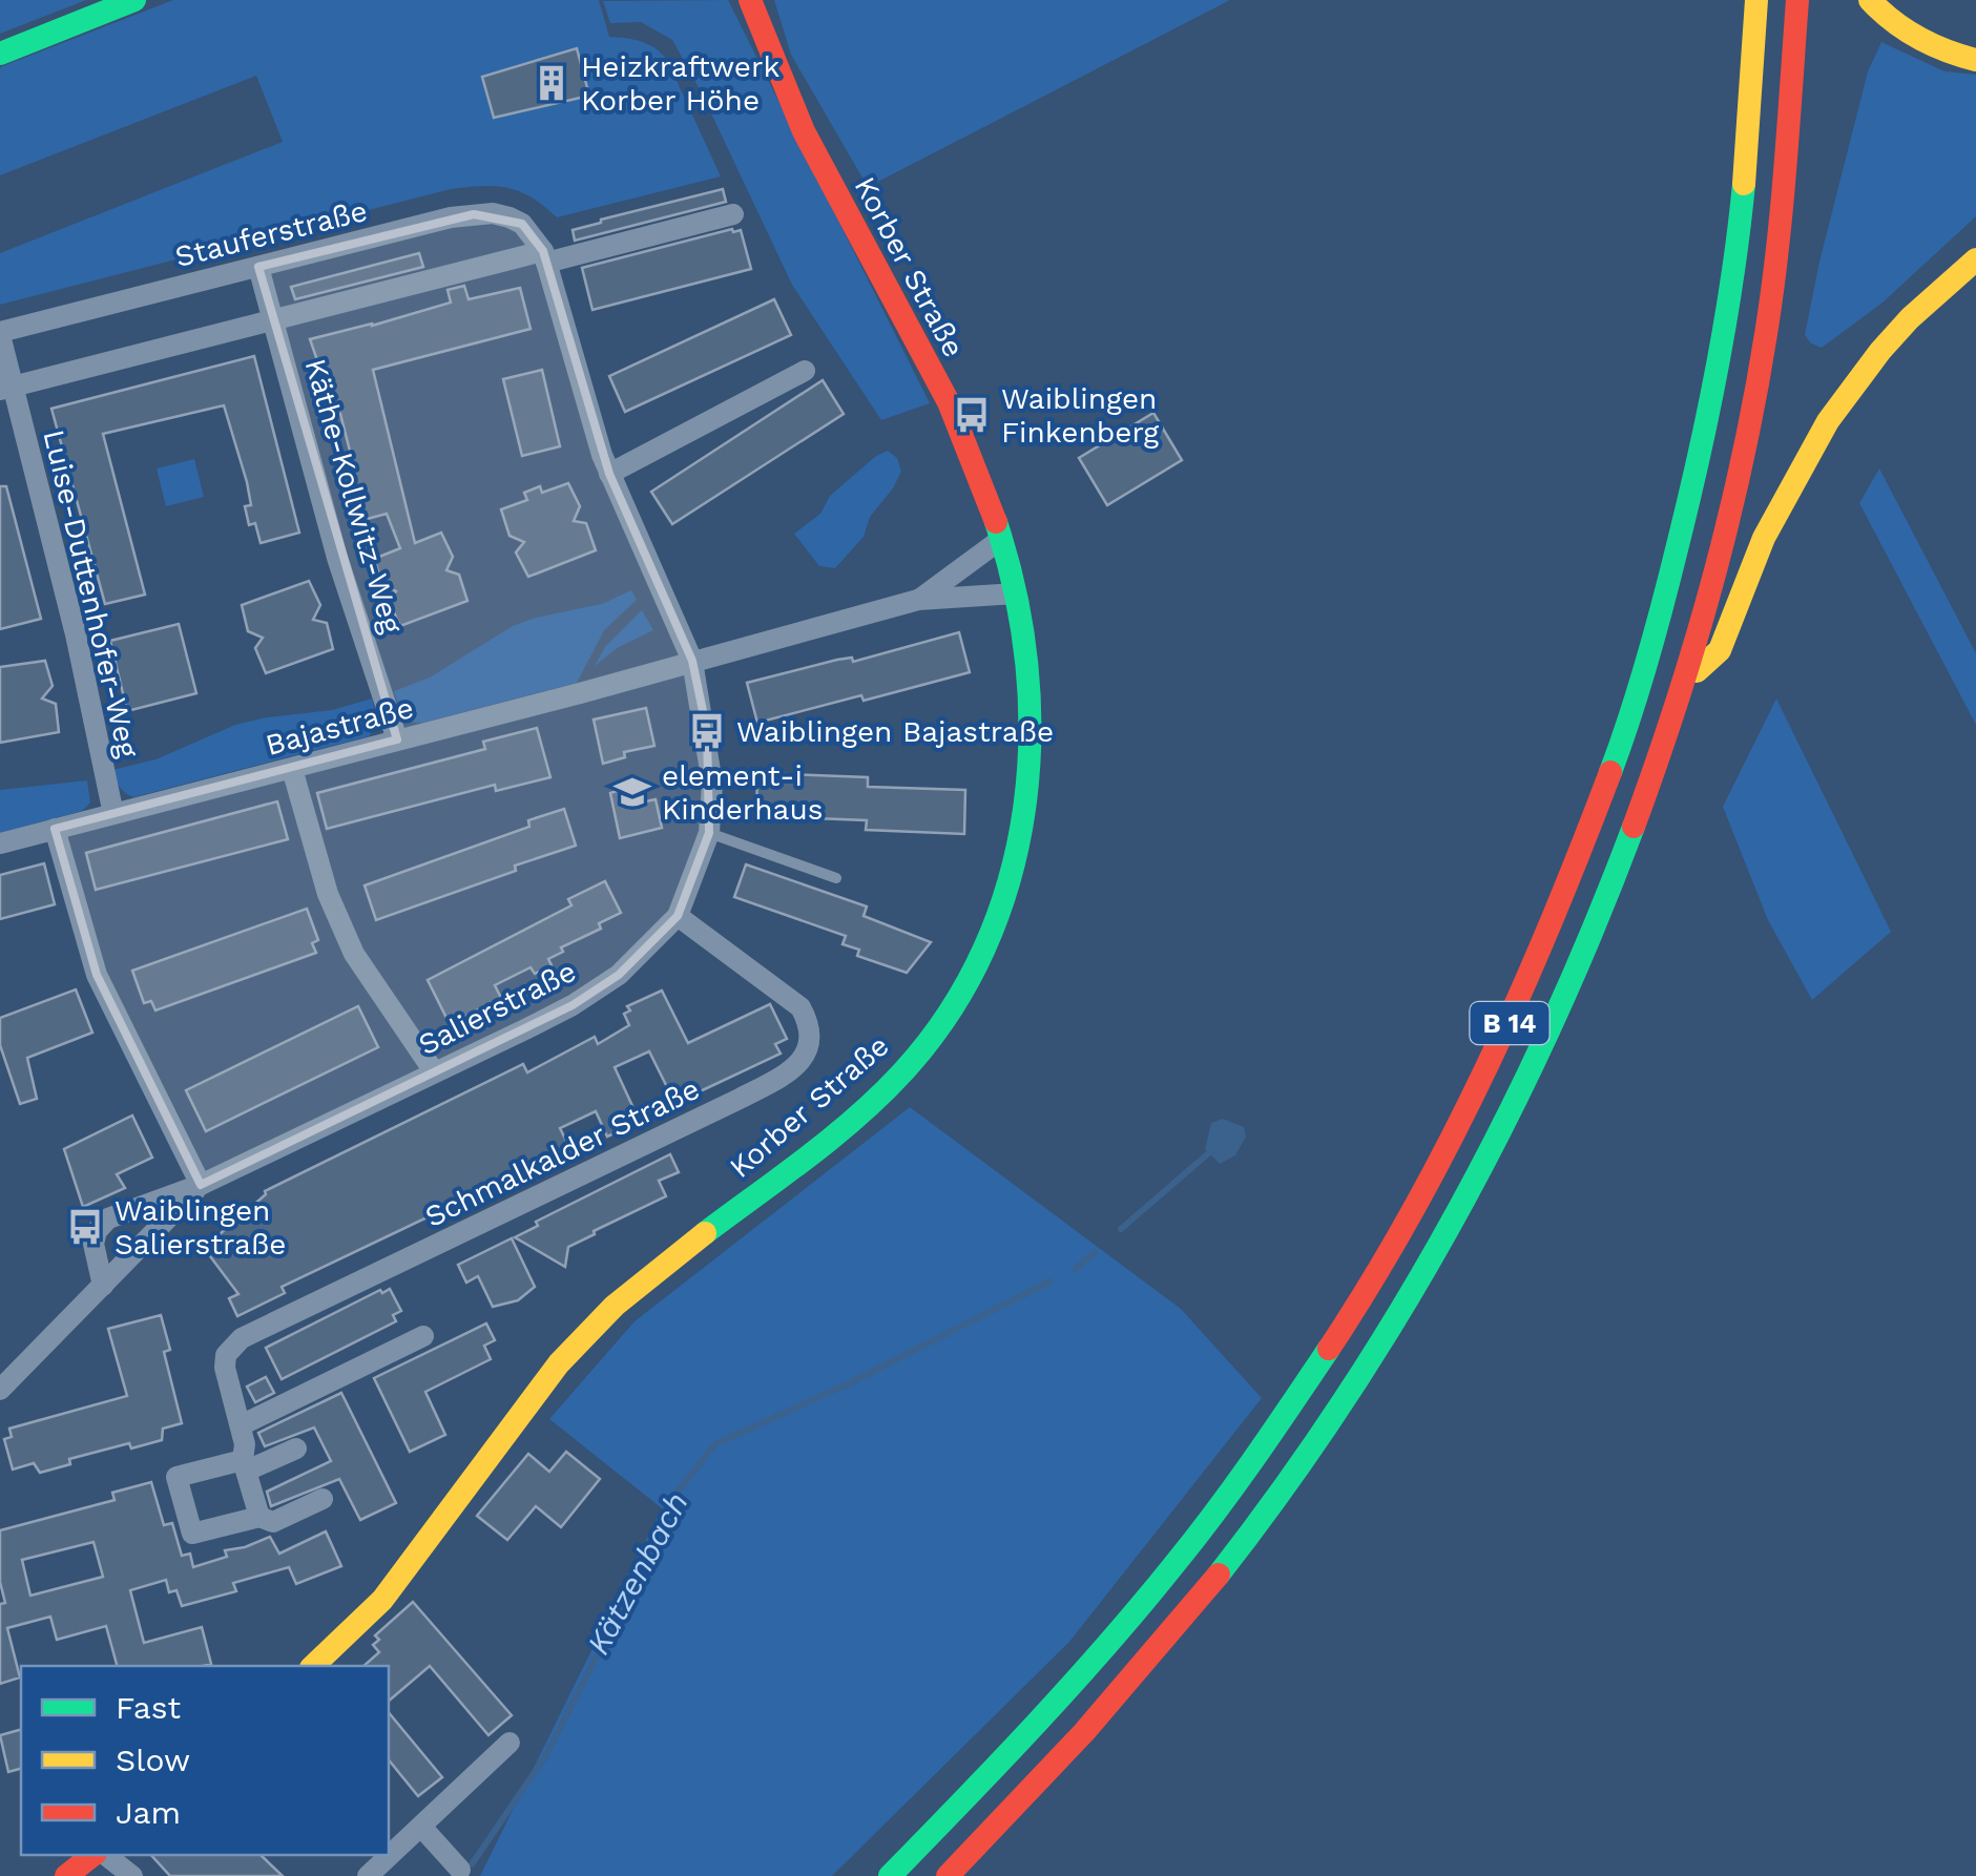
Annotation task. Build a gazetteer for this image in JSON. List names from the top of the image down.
{
  "streets": {
    "main road": ["Korber Straße", "B 14"],
    "street": [
      "Stauferstraße",
      "Käthe-Kollwitz-Weg",
      "Luise-Duttenhofer-Weg",
      "Bajastraße",
      "Salierstraße",
      "Schmalkalder Straße"
    ]
  },
  "crossings": [
    ["Stauferstraße", "Käthe-Kollwitz-Weg"],
    ["Stauferstraße", "Luise-Duttenhofer-Weg"],
    ["Käthe-Kollwitz-Weg", "Bajastraße"],
    ["Luise-Duttenhofer-Weg", "Bajastraße"],
    ["Bajastraße", "Salierstraße"],
    ["Salierstraße", "Schmalkalder Straße"]
  ],
  "water": ["Kätzenbach"],
  "places": {
    "building": ["Heizkraftwerk Korber Höhe"],
    "bus stop": ["Waiblingen Finkenberg", "Waiblingen Bajastraße", "Waiblingen Salierstraße"],
    "school or university": ["element-i Kinderhaus"]
  },
  "legend": ["Fast", "Slow", "Jam"]
}
